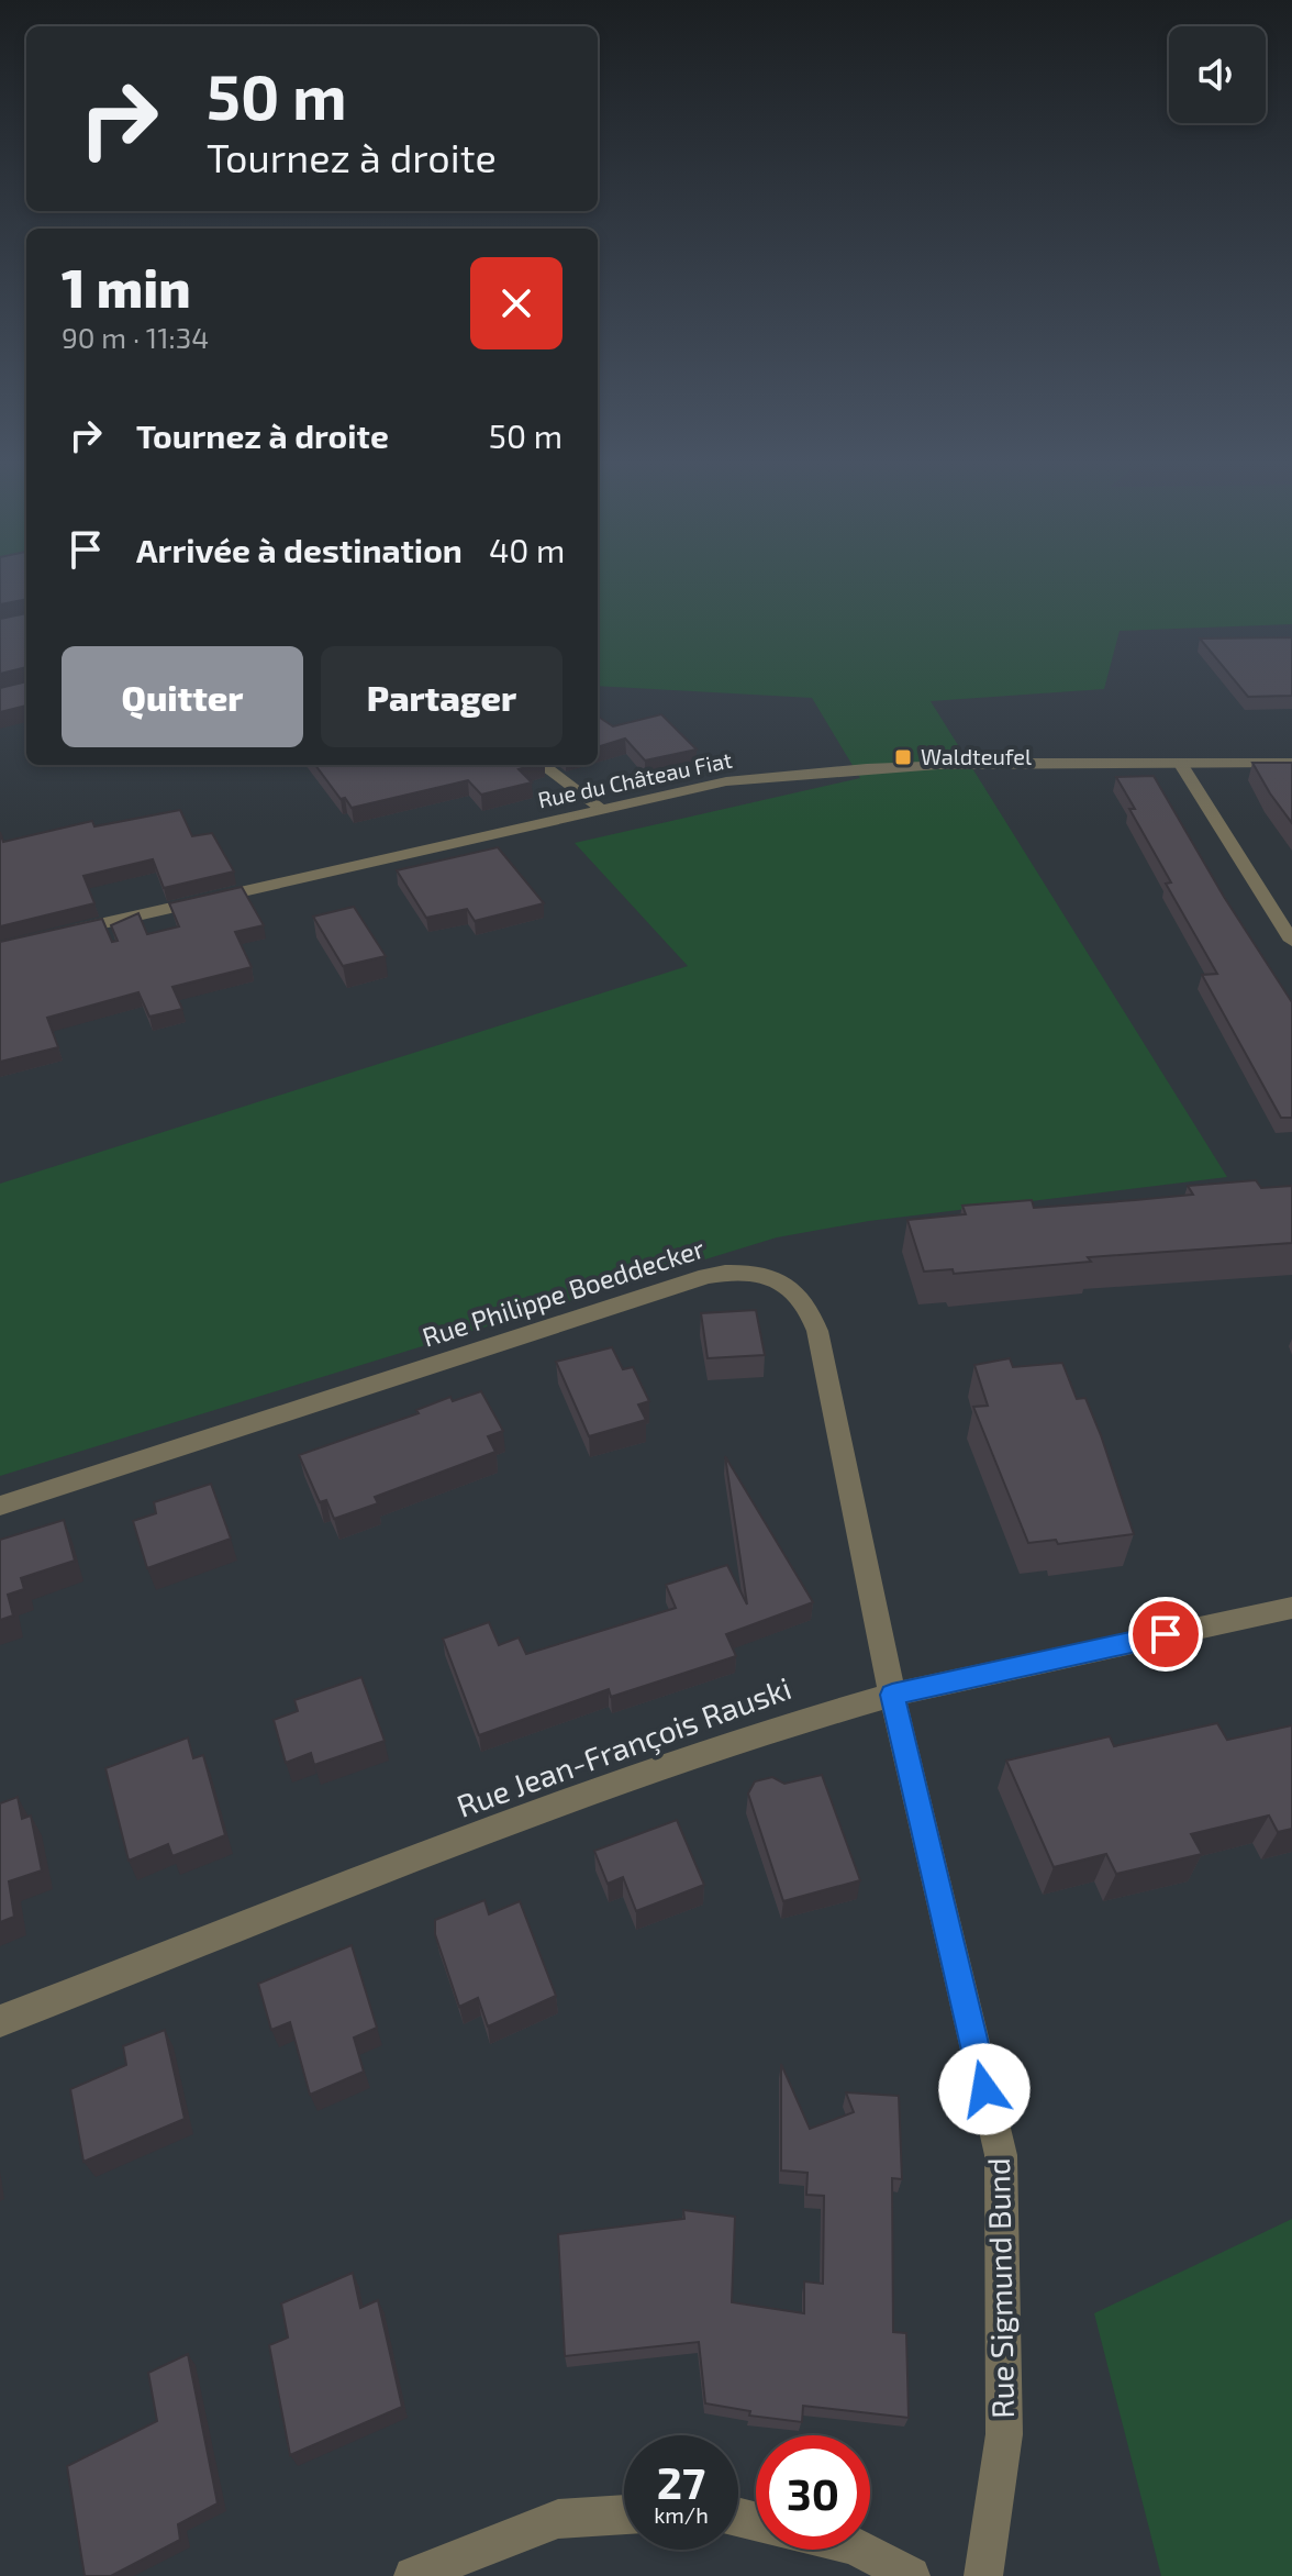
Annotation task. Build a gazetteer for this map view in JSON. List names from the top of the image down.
{
  "streets": {
    "street": [
      "Rue du Château Fiat",
      "Rue Philippe Boeddecker",
      "Rue Jean-François Rauski",
      "Rue Sigmund Bund"
    ]
  },
  "crossings": [
    ["Rue Philippe Boeddecker", "Rue Jean-François Rauski"],
    ["Rue Philippe Boeddecker", "Rue Sigmund Bund"],
    ["Rue Jean-François Rauski", "Rue Sigmund Bund"]
  ],
  "places": {
    "transit": ["Waldteufel"]
  },
  "page": {
    "turn": ["50 m", "Tournez à droite"],
    "heading": ["1 min", "90 m · 11:34"],
    "list": [
      {
        "name": "Tournez à droite",
        "value": "50 m"
      },
      {
        "name": "Arrivée à destination",
        "value": "40 m"
      }
    ],
    "buttons": ["Quitter", "Partager"],
    "speed": "27 km/h",
    "limit": "30"
  }
}
